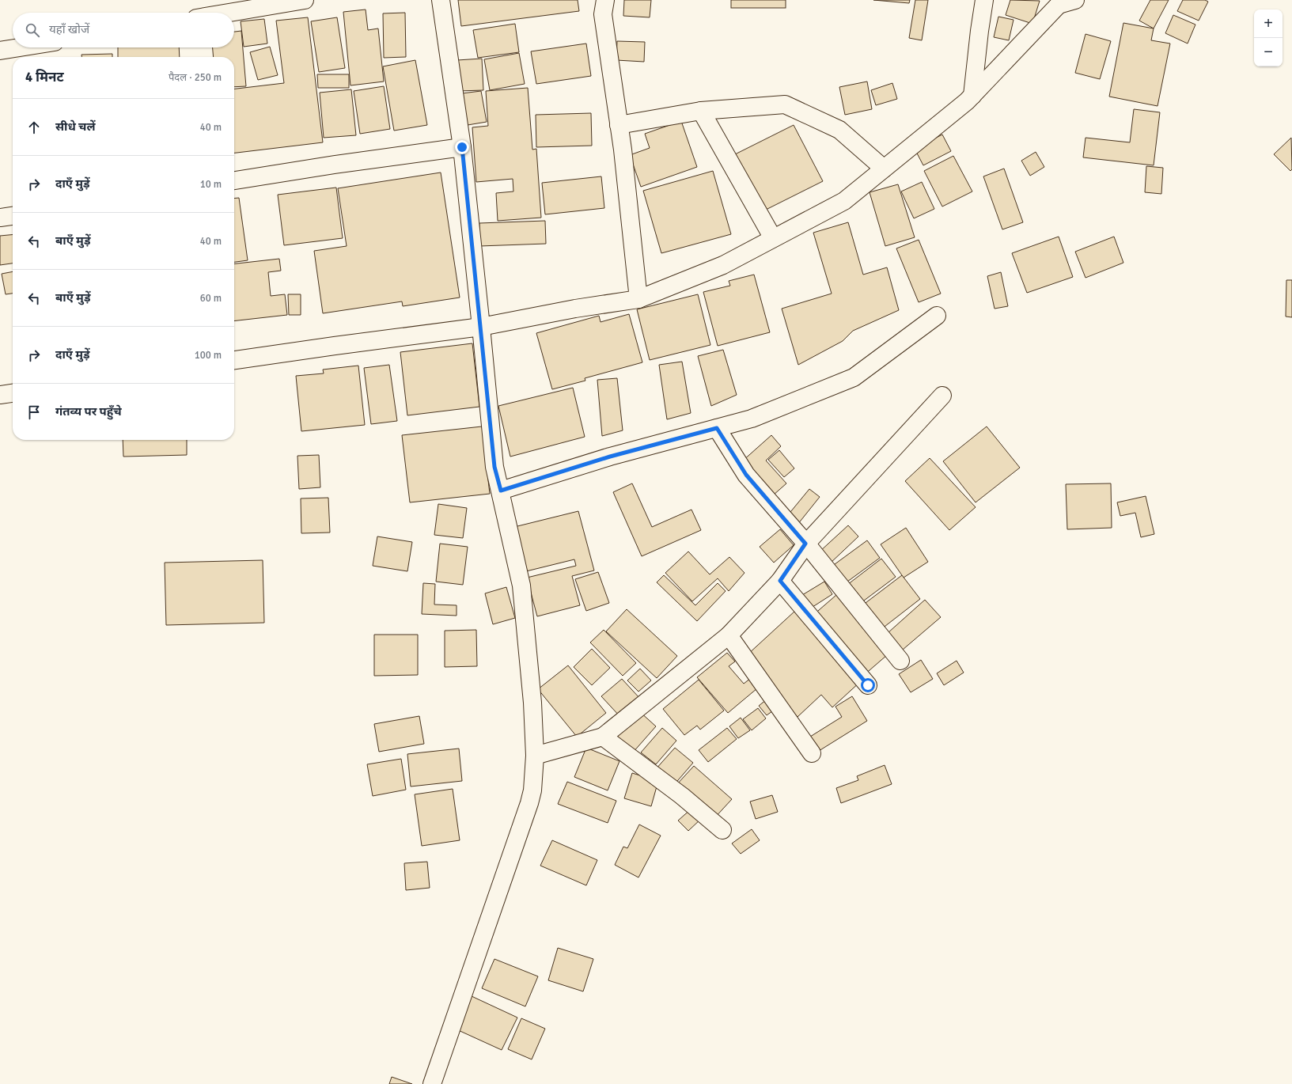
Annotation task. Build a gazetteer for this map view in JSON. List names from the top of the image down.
{
  "page": {
    "map_buttons": ["+", "−"],
    "search": "यहाँ खोजें",
    "heading": ["4 मिनट", "पैदल · 250 m"],
    "list": [
      ["सीधे चलें", "40 m"],
      ["दाएँ मुड़ें", "10 m"],
      ["बाएँ मुड़ें", "40 m"],
      ["बाएँ मुड़ें", "60 m"],
      ["दाएँ मुड़ें", "100 m"],
      "गंतव्य पर पहुँचे"
    ]
  }
}
